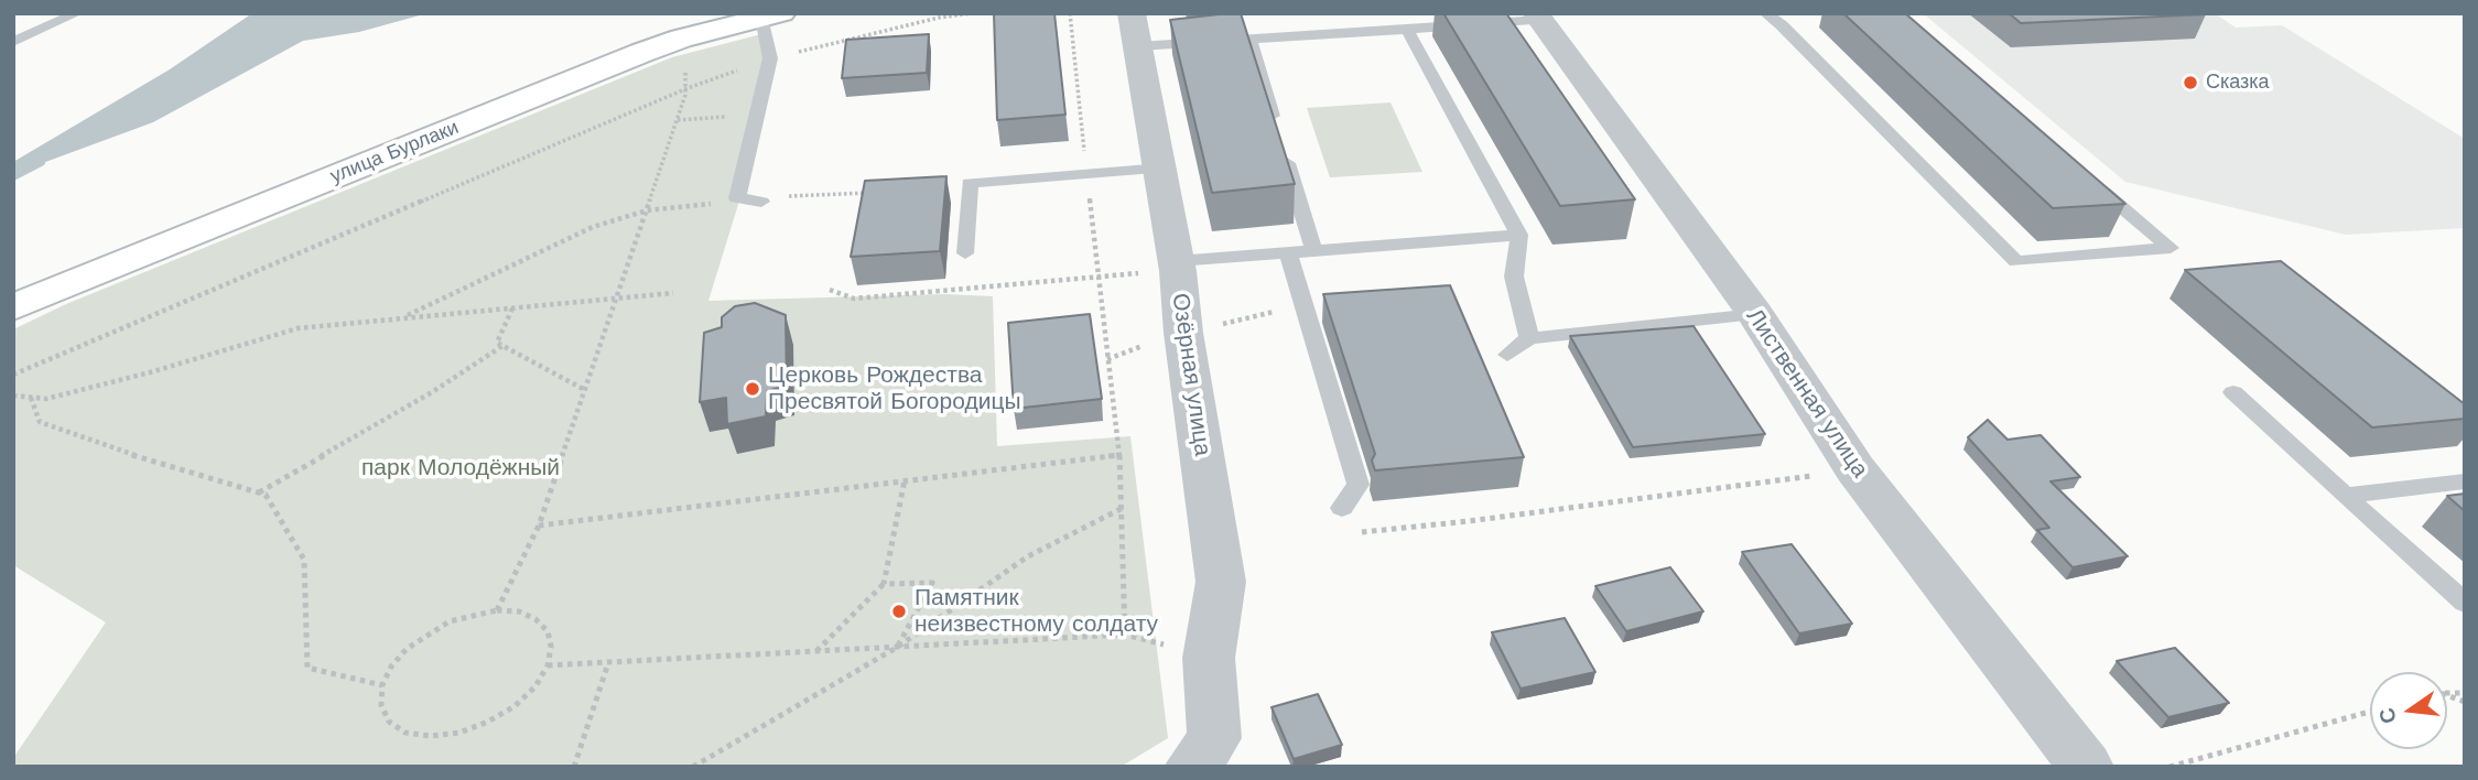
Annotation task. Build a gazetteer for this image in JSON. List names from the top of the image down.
{
  "streets": {
    "street": ["улица Бурлаки", "Озёрная улица", "Лиственная улица"]
  },
  "parks": ["парк Молодёжный"],
  "places": ["Сказка", "Церковь Рождества Пресвятой Богородицы", "Памятник неизвестному солдату"],
  "north": "left"
}
